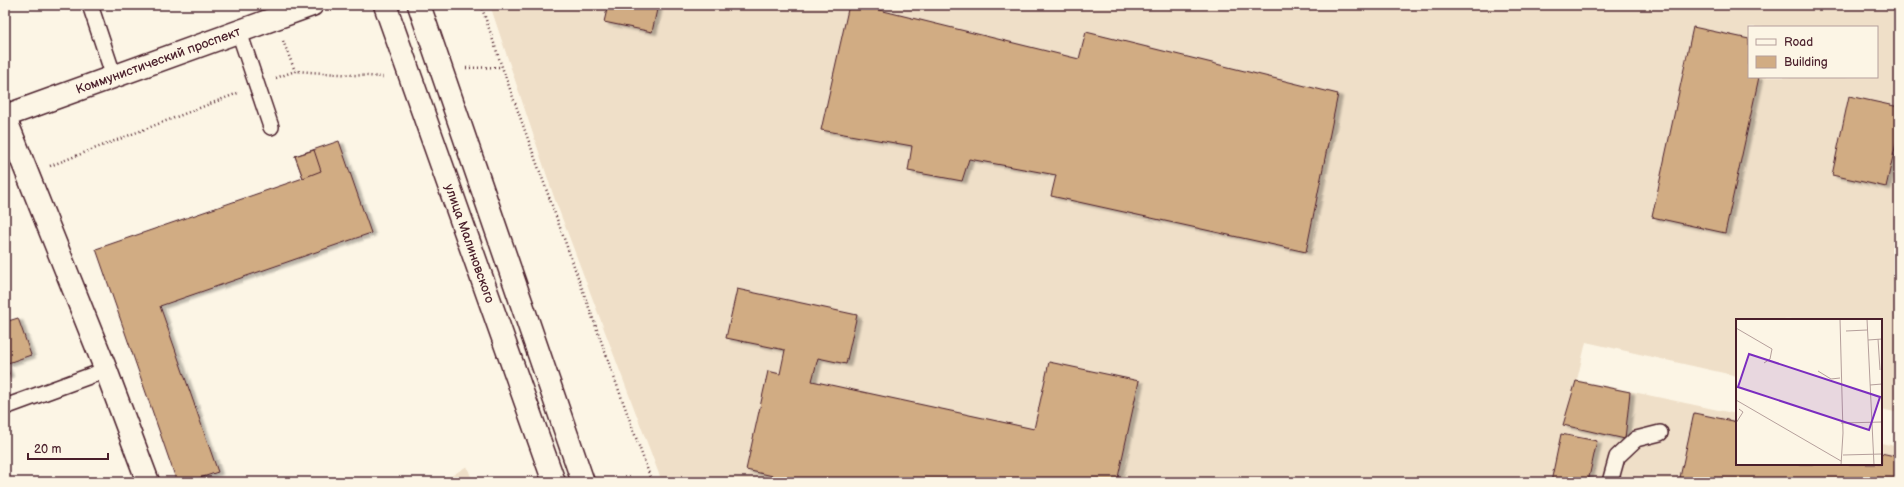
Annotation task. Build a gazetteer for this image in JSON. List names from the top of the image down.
{
  "streets": {
    "main road": ["Коммунистический проспект", "улица Малиновского"]
  },
  "legend": ["Road", "Building"],
  "scale_bar": "20 m"
}
